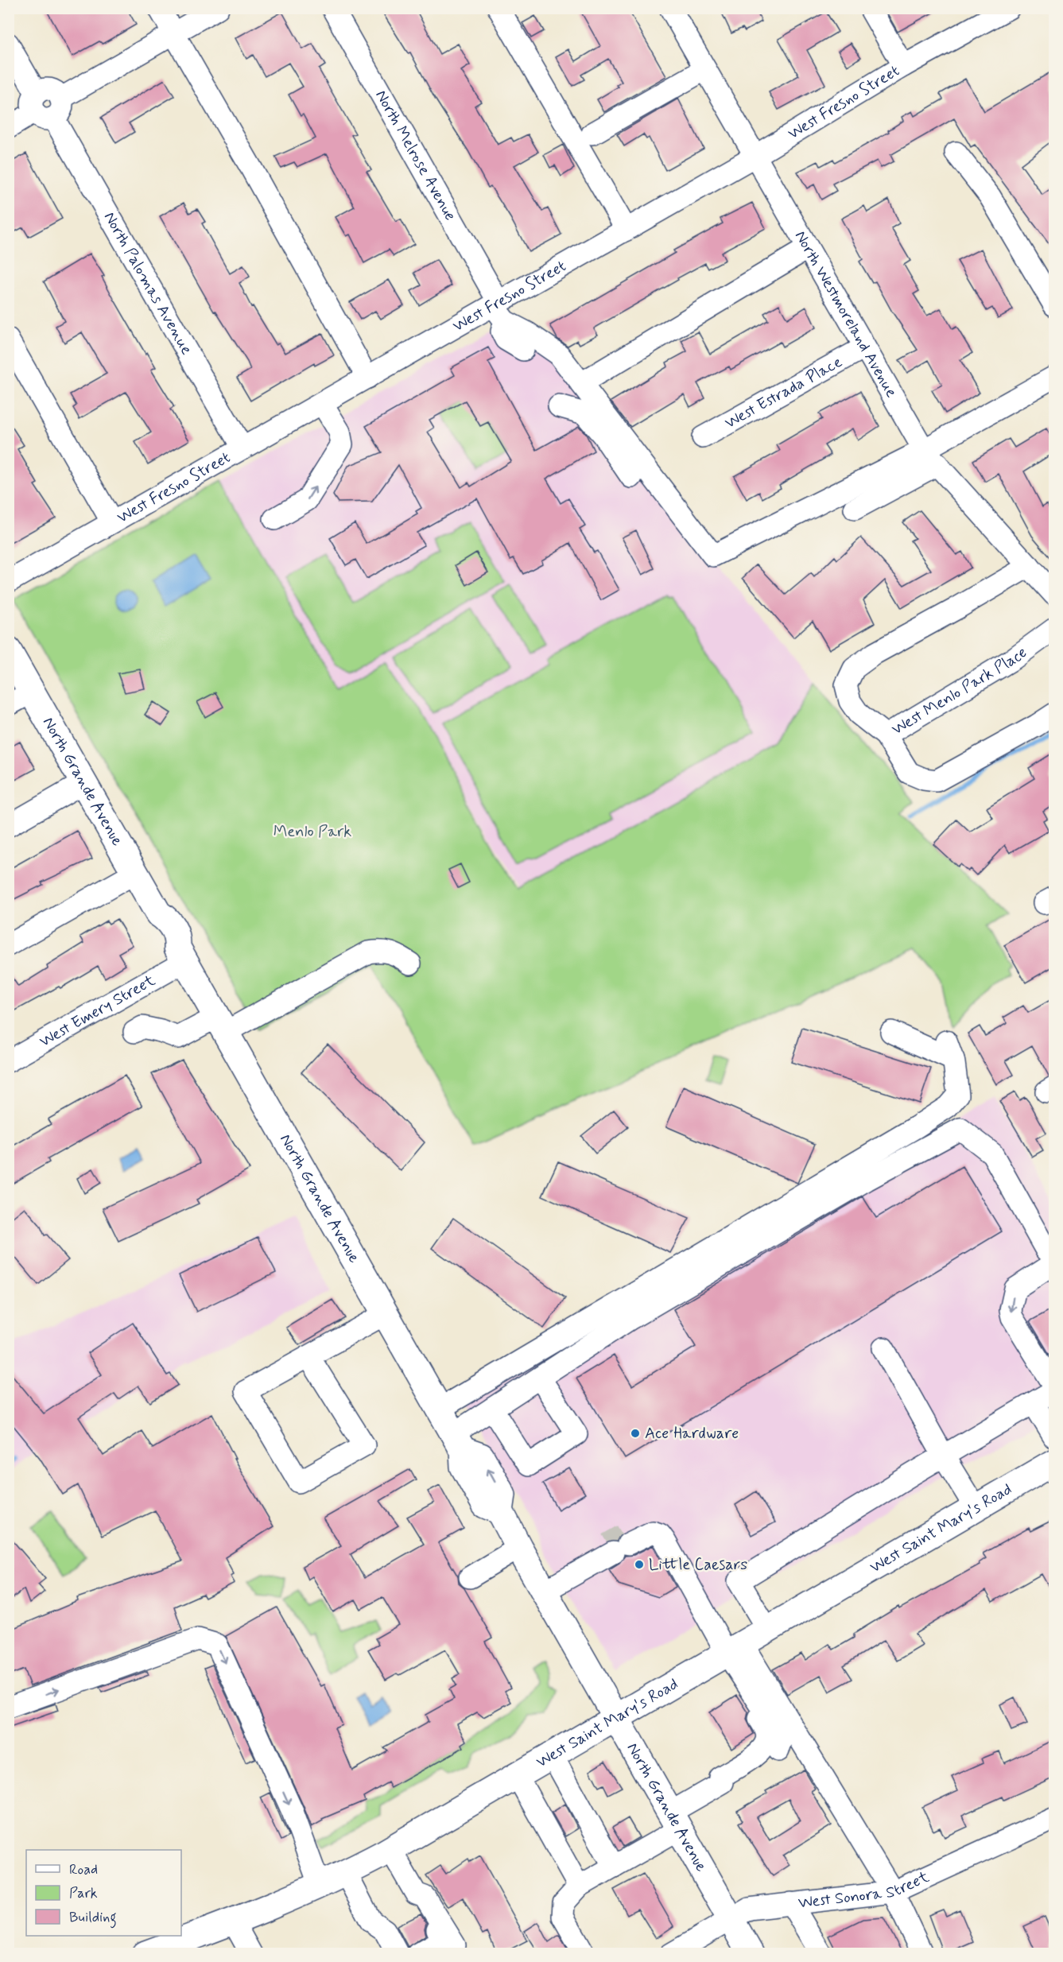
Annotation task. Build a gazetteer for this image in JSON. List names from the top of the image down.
{
  "streets": {
    "main road": ["North Grande Avenue", "West Saint Mary's Road"],
    "street": [
      "West Fresno Street",
      "North Melrose Avenue",
      "North Palomas Avenue",
      "North Westmoreland Avenue",
      "West Estrada Place",
      "West Menlo Park Place",
      "West Emery Street",
      "West Sonora Street"
    ]
  },
  "crossings": [
    ["West Fresno Street", "North Melrose Avenue"],
    ["West Fresno Street", "North Palomas Avenue"],
    ["West Fresno Street", "North Westmoreland Avenue"],
    ["North Westmoreland Avenue", "West Estrada Place"],
    ["North Grande Avenue", "West Emery Street"],
    ["North Grande Avenue", "West Saint Mary's Road"],
    ["North Grande Avenue", "West Sonora Street"]
  ],
  "parks": ["Menlo Park"],
  "places": ["Ace Hardware", "Little Caesars"],
  "legend": ["Road", "Park", "Building"]
}
